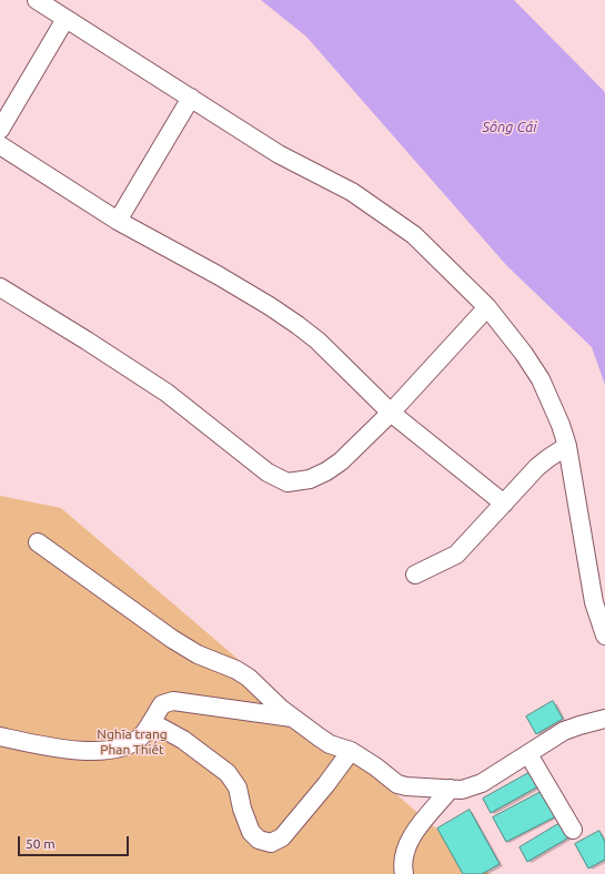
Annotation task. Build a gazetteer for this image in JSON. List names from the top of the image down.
{
  "water": ["Sông Cái"],
  "parks": ["Nghĩa trang Phan Thiết"],
  "scale_bar": "50 m"
}
